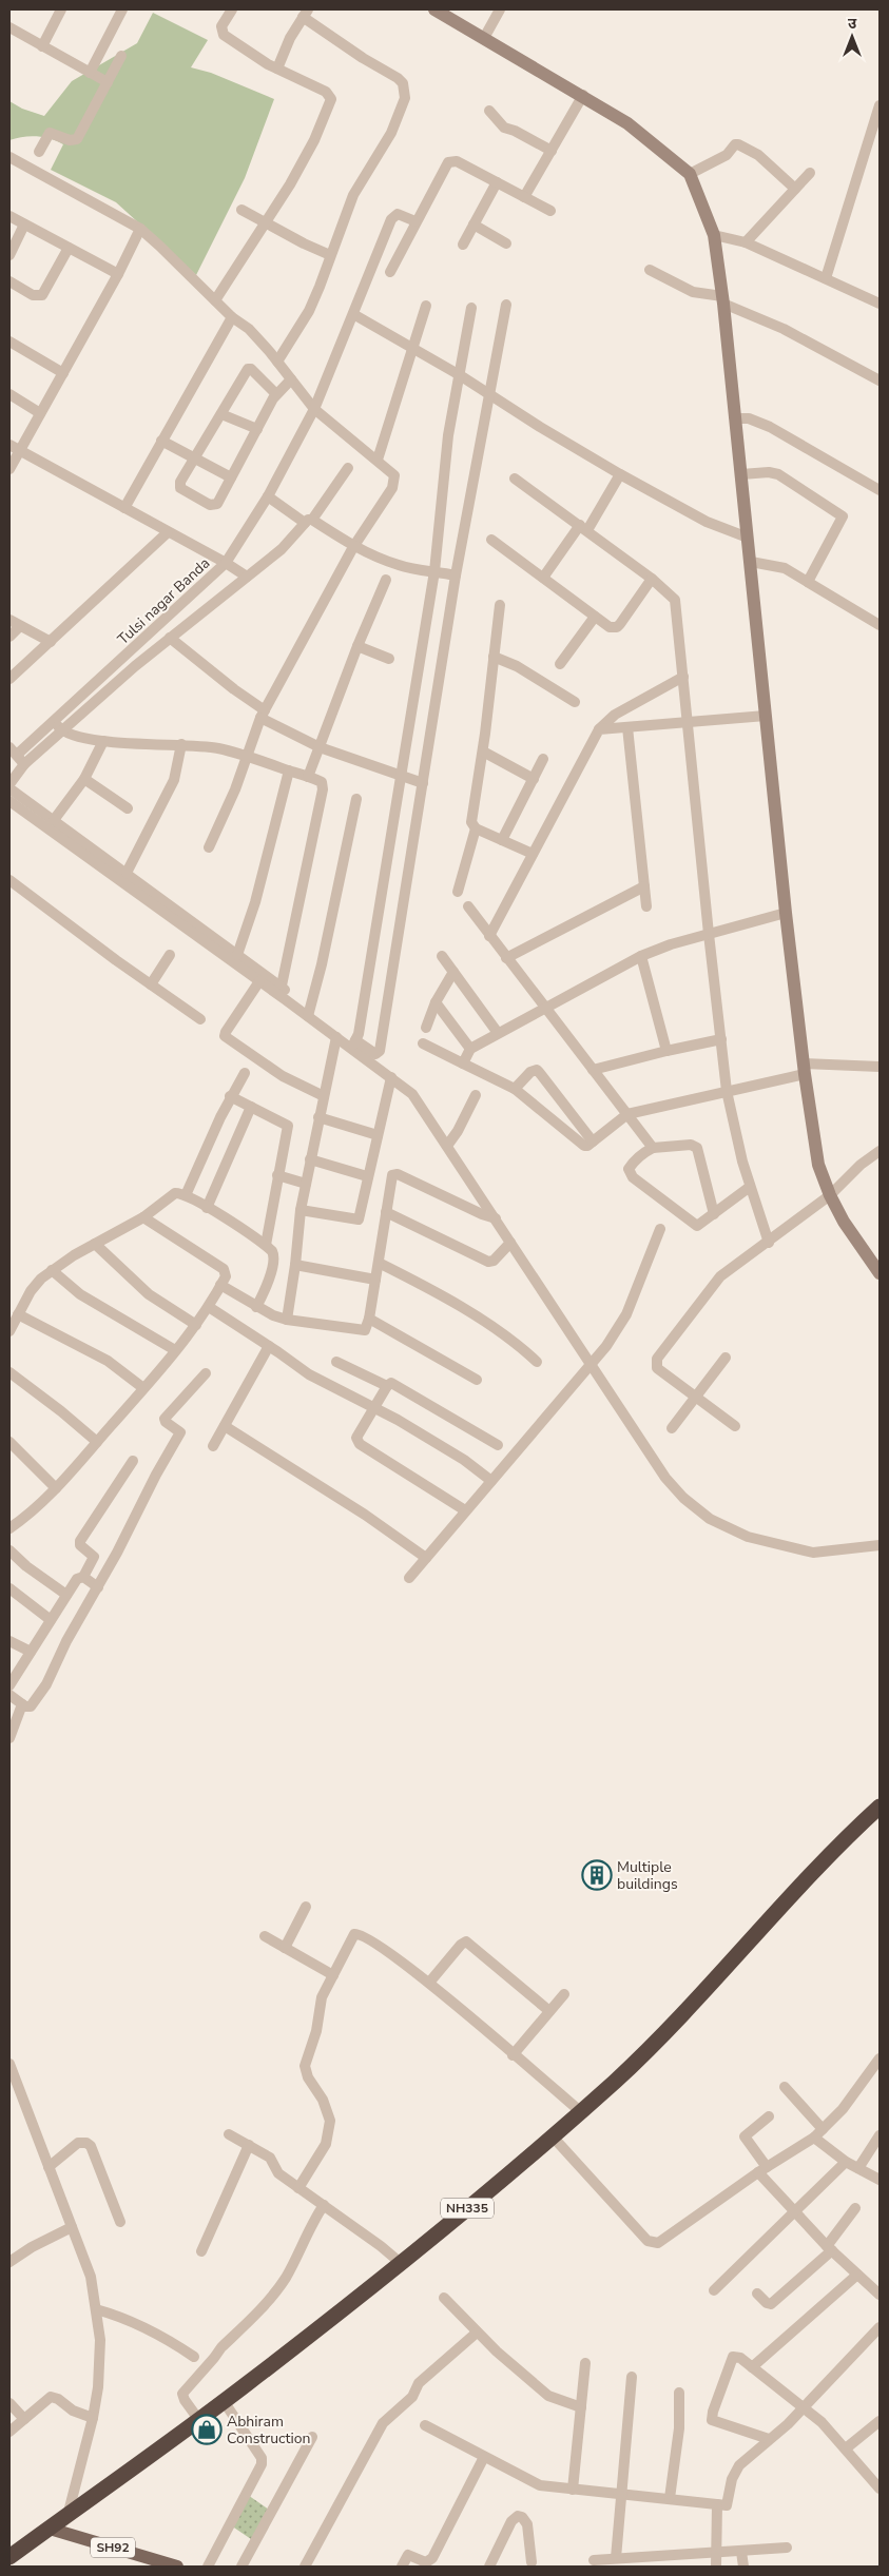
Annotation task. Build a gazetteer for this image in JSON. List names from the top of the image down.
{
  "streets": {
    "highway": ["NH335"],
    "main road": ["SH92"],
    "street": ["Tulsi nagar Banda"]
  },
  "crossings": [
    ["NH335", "SH92"]
  ],
  "places": {
    "building": ["Multiple buildings"],
    "shop": ["Abhiram Construction"]
  },
  "north": "top"
}
